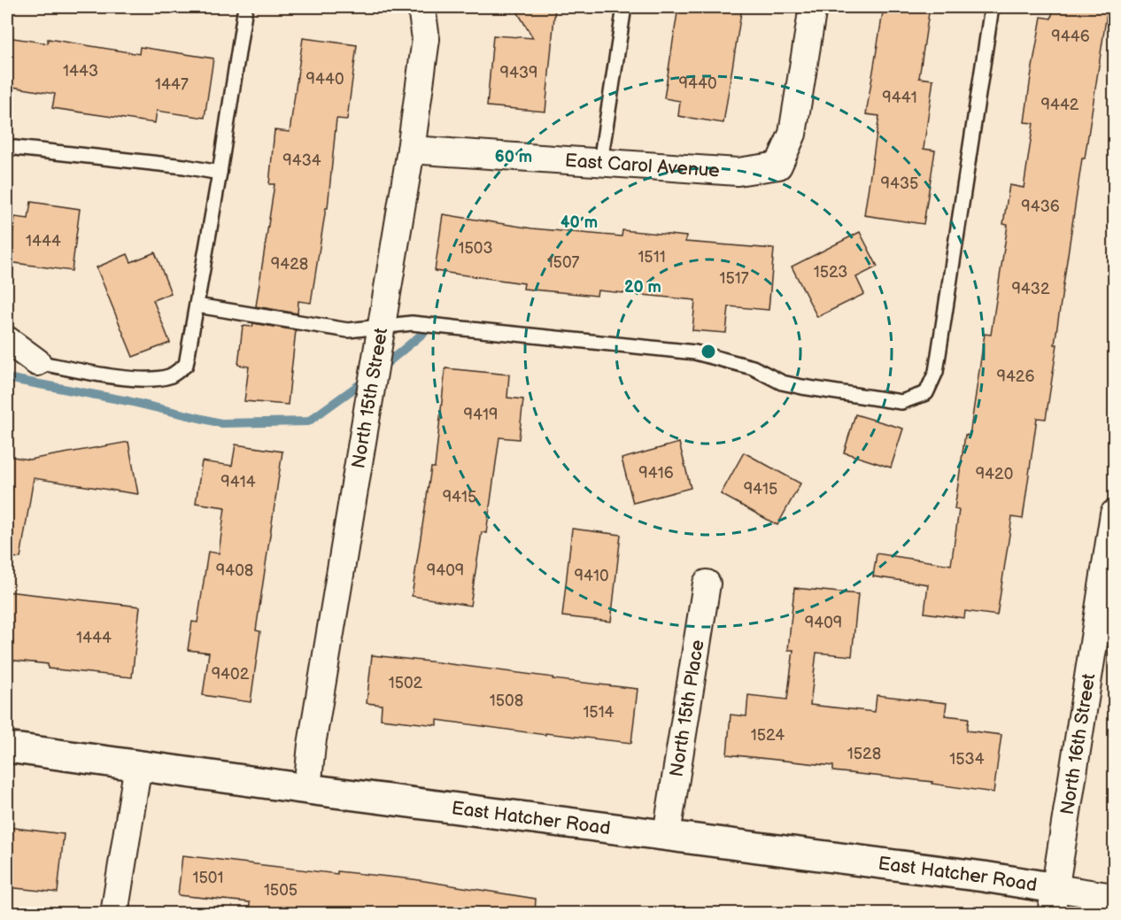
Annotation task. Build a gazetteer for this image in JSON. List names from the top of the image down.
{
  "streets": {
    "street": [
      "East Carol Avenue",
      "North 15th Street",
      "North 15th Place",
      "North 16th Street",
      "East Hatcher Road"
    ]
  },
  "crossings": [
    ["East Carol Avenue", "North 15th Street"],
    ["North 15th Street", "East Hatcher Road"],
    ["North 15th Place", "East Hatcher Road"],
    ["North 16th Street", "East Hatcher Road"]
  ],
  "house_numbers": [
    "9446",
    "1443",
    "9439",
    "9440",
    "9440",
    "1447",
    "9441",
    "9442",
    "9434",
    "9435",
    "9436",
    "1444",
    "1503",
    "1511",
    "1507",
    "9428",
    "1523",
    "1517",
    "9432",
    "9426",
    "9419",
    "9416",
    "9420",
    "9414",
    "9415",
    "9415",
    "9408",
    "9409",
    "9410",
    "9409",
    "1444",
    "9402",
    "1502",
    "1508",
    "1514",
    "1524",
    "1528",
    "1534",
    "1501",
    "1505"
  ],
  "rings": ["60 m", "40 m", "20 m"]
}
